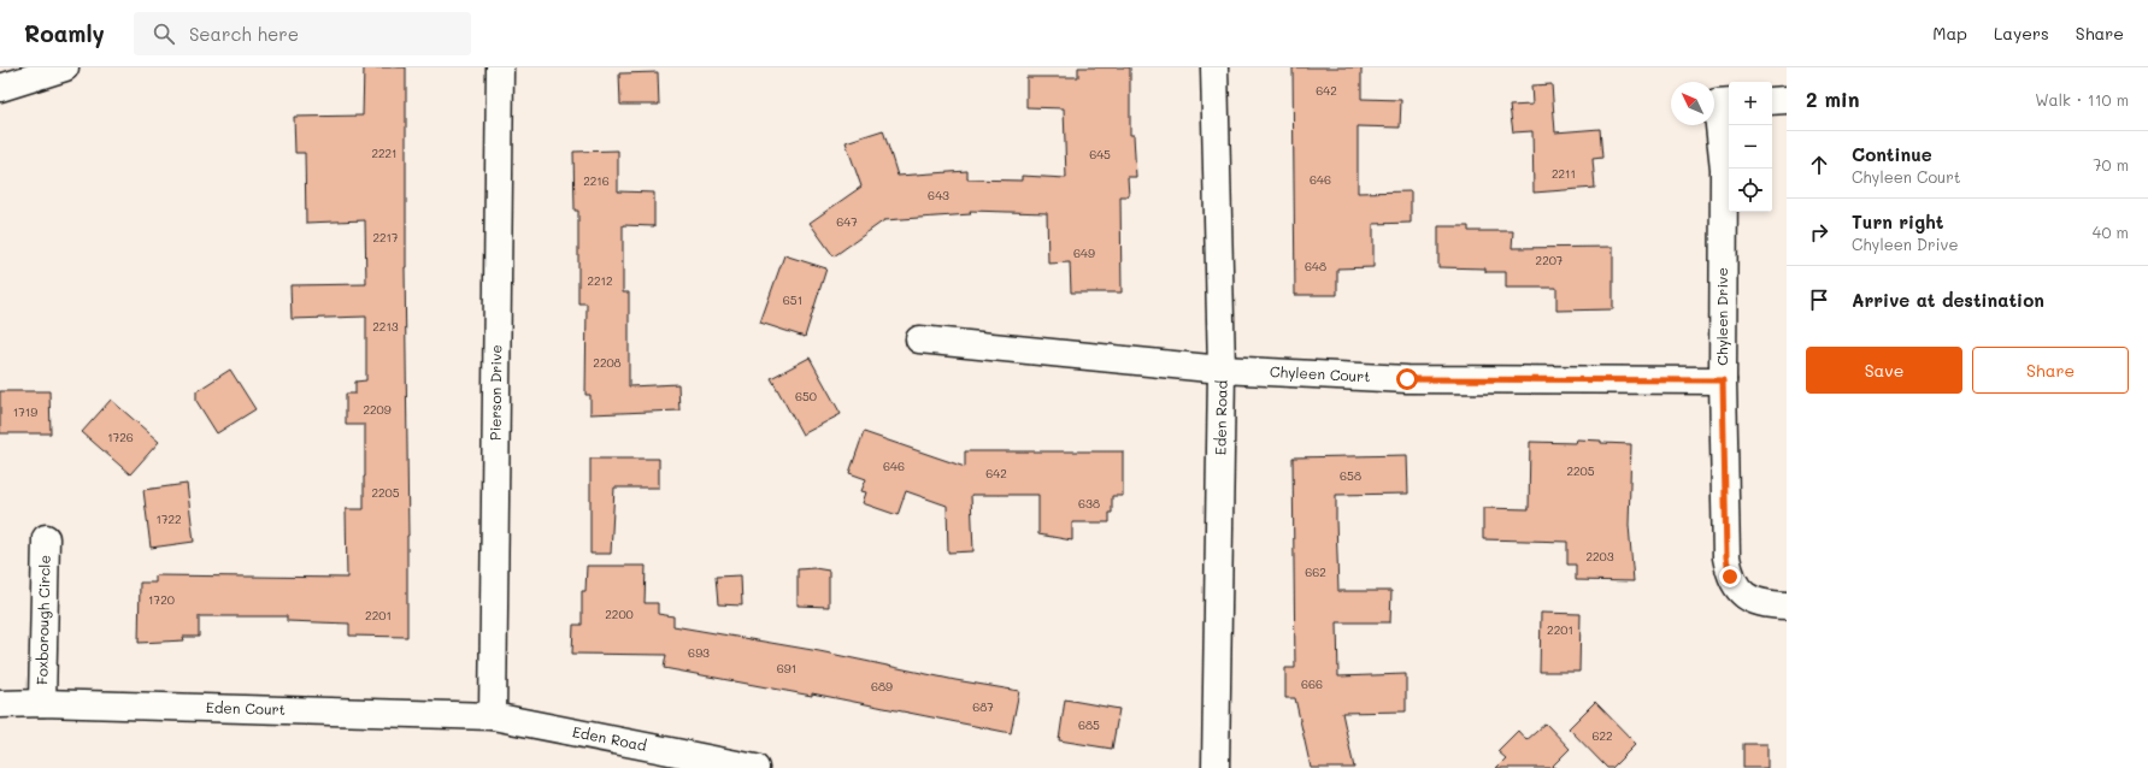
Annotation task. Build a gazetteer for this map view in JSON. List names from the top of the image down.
{
  "streets": {
    "street": [
      "Chyleen Drive",
      "Chyleen Court",
      "Pierson Drive",
      "Eden Road",
      "Foxborough Circle",
      "Eden Court"
    ]
  },
  "crossings": [
    ["Chyleen Drive", "Chyleen Court"],
    ["Chyleen Court", "Eden Road"],
    ["Pierson Drive", "Eden Road"],
    ["Pierson Drive", "Eden Court"],
    ["Eden Road", "Eden Court"],
    ["Foxborough Circle", "Eden Court"]
  ],
  "house_numbers": [
    "642",
    "2221",
    "645",
    "2211",
    "646",
    "2216",
    "643",
    "647",
    "2217",
    "649",
    "2207",
    "648",
    "2212",
    "651",
    "2213",
    "2208",
    "650",
    "2209",
    "1719",
    "1726",
    "646",
    "2205",
    "642",
    "658",
    "2205",
    "638",
    "1722",
    "2203",
    "662",
    "1720",
    "2200",
    "2201",
    "2201",
    "693",
    "691",
    "666",
    "689",
    "687",
    "685",
    "622"
  ],
  "north": "top left",
  "page": {
    "header": "Roamly",
    "search": "Search here",
    "nav": ["Map", "Layers", "Share"],
    "heading": ["2 min", "Walk · 110 m"],
    "map_buttons": ["+", "−"],
    "list": [
      ["Continue", "Chyleen Court", "70 m"],
      ["Turn right", "Chyleen Drive", "40 m"],
      "Arrive at destination"
    ],
    "buttons": ["Save", "Share"]
  }
}
